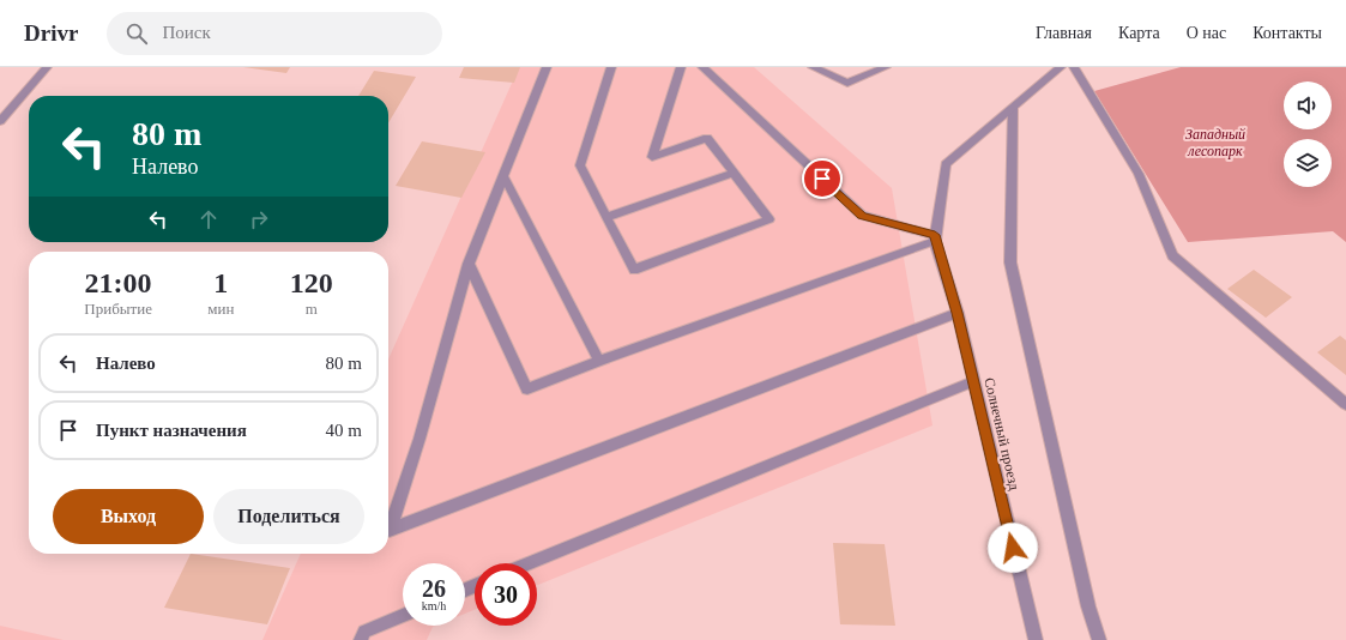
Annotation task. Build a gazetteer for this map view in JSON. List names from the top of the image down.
{
  "streets": {
    "street": ["Солнечный проезд"]
  },
  "parks": ["Западный лесопарк"],
  "page": {
    "header": "Drivr",
    "search": "Поиск",
    "nav": [
      "Главная",
      "Карта",
      "О нас",
      "Контакты"
    ],
    "turn": ["80 m", "Налево"],
    "eta": [
      "21:00",
      "Прибытие",
      "1",
      "мин",
      "120",
      "m"
    ],
    "list": [
      {
        "name": "Налево",
        "value": "80 m"
      },
      {
        "name": "Пункт назначения",
        "value": "40 m"
      }
    ],
    "buttons": ["Выход", "Поделиться"],
    "speed": "26 km/h",
    "limit": "30"
  }
}
